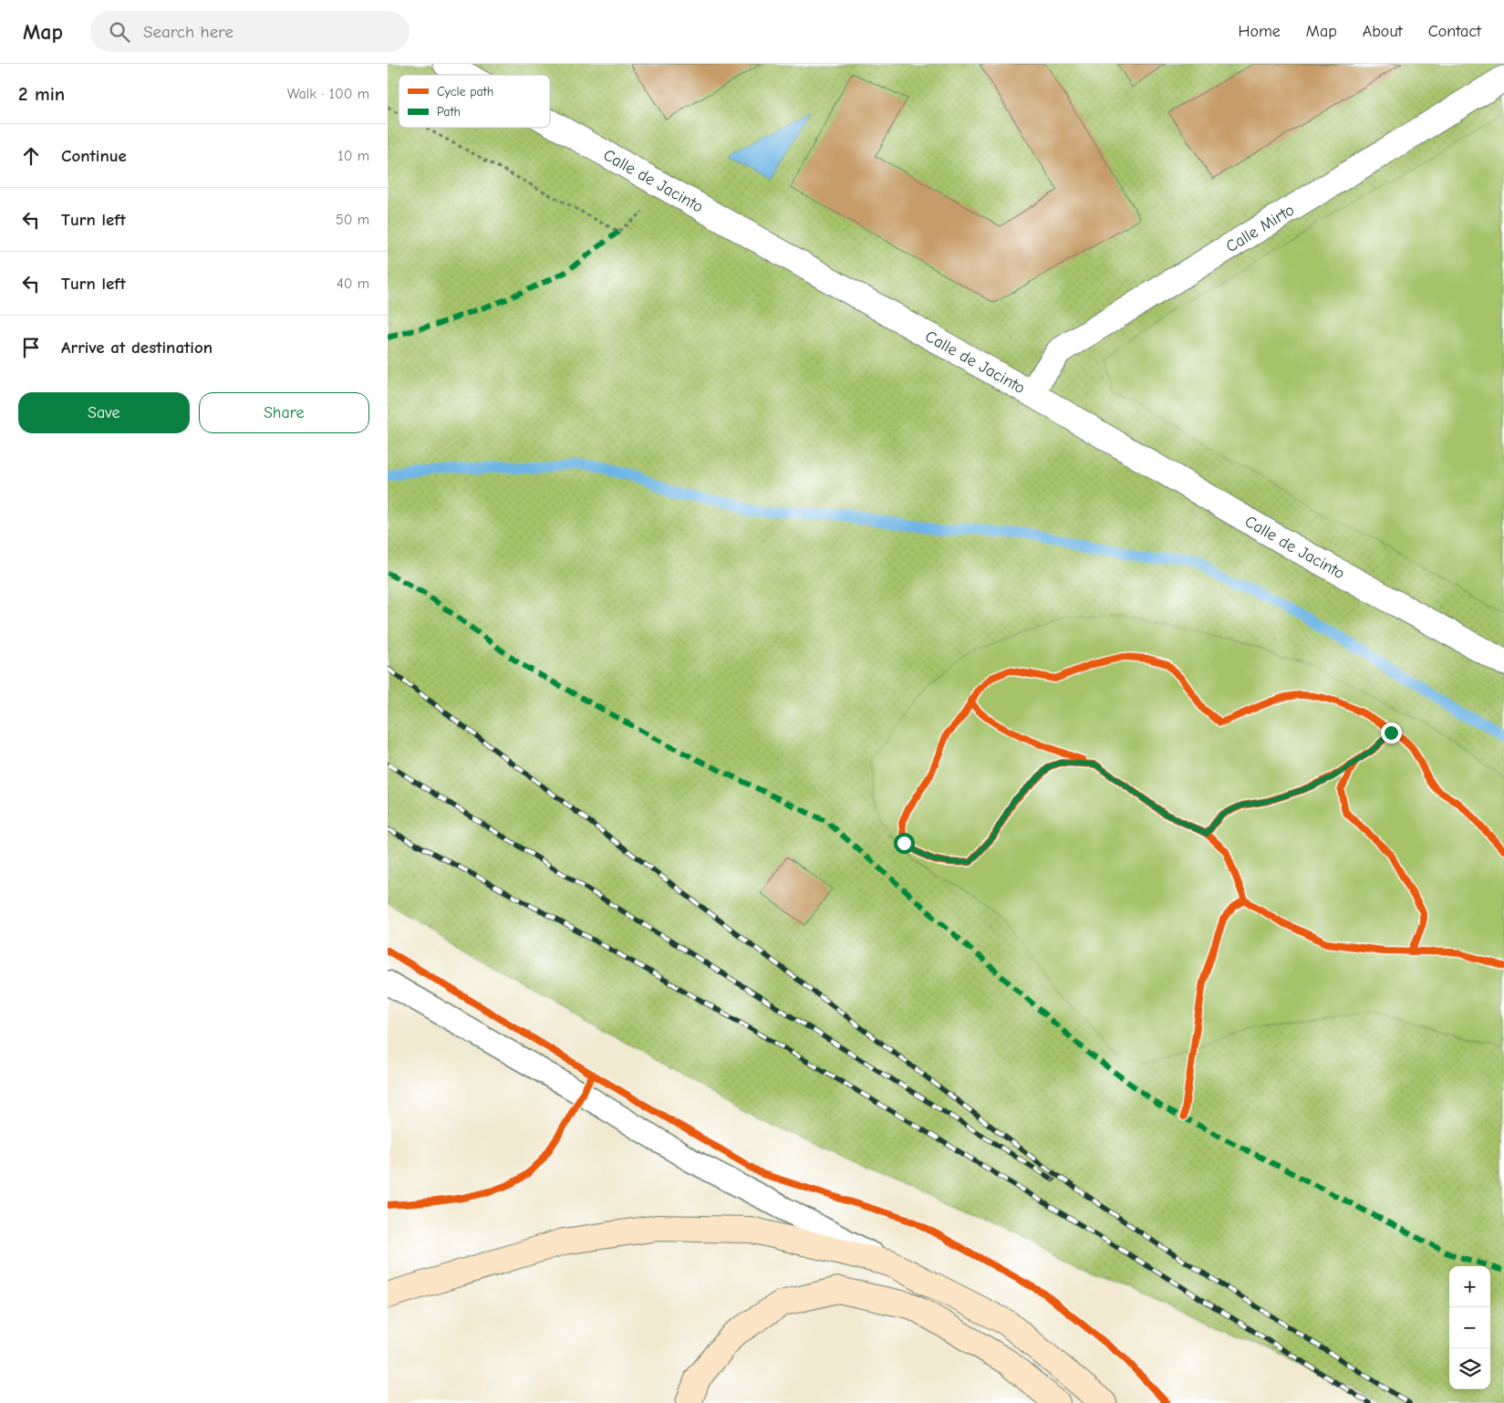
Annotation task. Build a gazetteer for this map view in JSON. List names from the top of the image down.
{
  "streets": {
    "street": ["Calle de Jacinto", "Calle Mirto"]
  },
  "crossings": [
    ["Calle de Jacinto", "Calle Mirto"]
  ],
  "legend": ["Cycle path", "Path"],
  "page": {
    "header": "Map",
    "search": "Search here",
    "nav": [
      "Home",
      "Map",
      "About",
      "Contact"
    ],
    "heading": ["2 min", "Walk · 100 m"],
    "list": [
      ["Continue", "10 m"],
      ["Turn left", "50 m"],
      ["Turn left", "40 m"],
      "Arrive at destination"
    ],
    "buttons": ["Save", "Share"],
    "map_buttons": ["+", "−"]
  }
}
